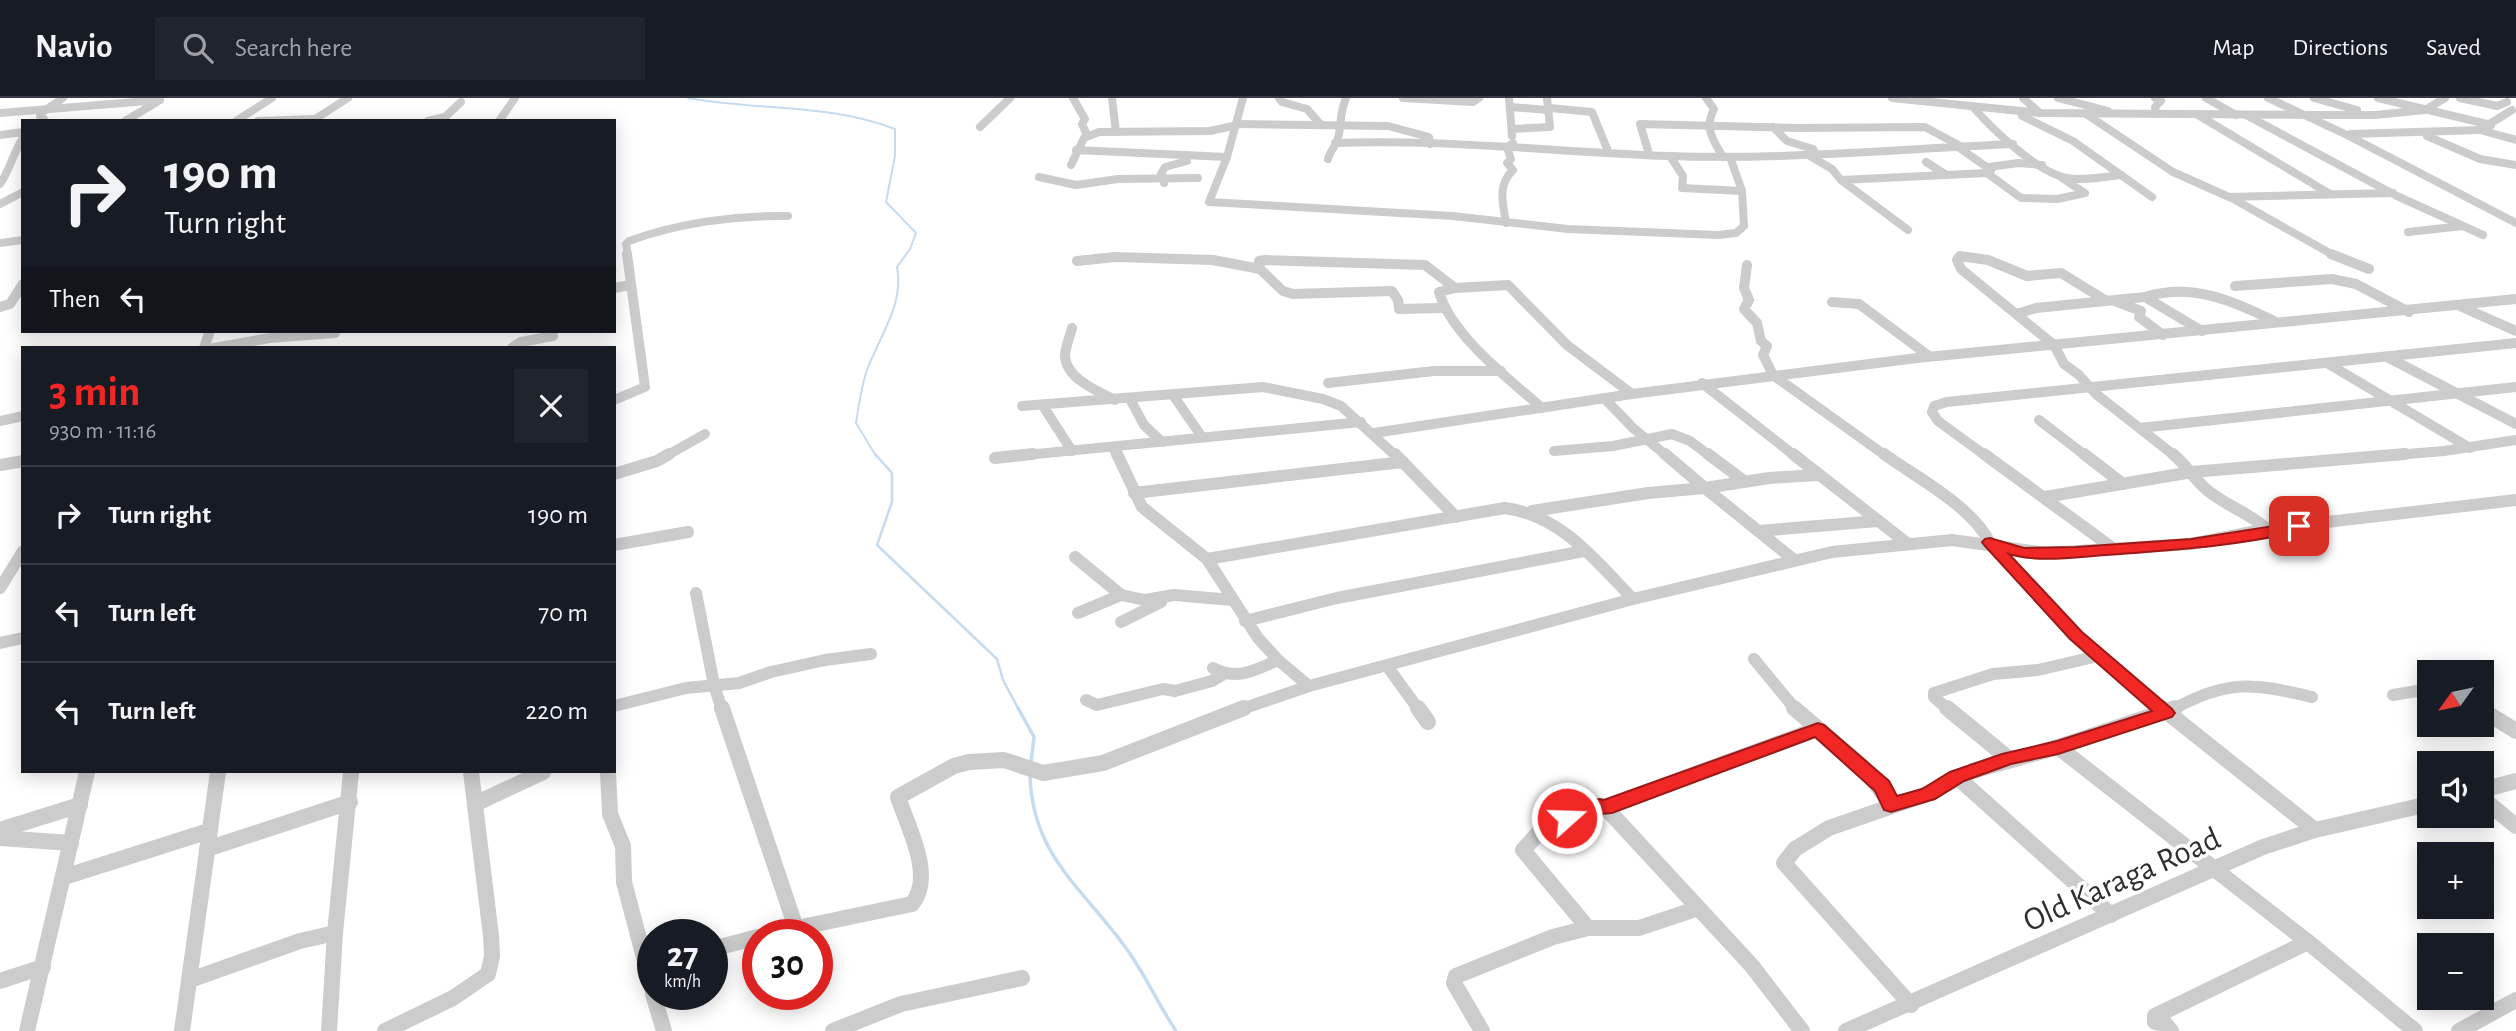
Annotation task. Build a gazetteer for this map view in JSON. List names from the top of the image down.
{
  "streets": {
    "street": ["Old Karaga Road"]
  },
  "north": "bottom left",
  "page": {
    "header": "Navio",
    "search": "Search here",
    "nav": ["Map", "Directions", "Saved"],
    "turn": ["190 m", "Turn right"],
    "then": "Then",
    "heading": ["3 min", "930 m · 11:16"],
    "list": [
      {
        "name": "Turn right",
        "value": "190 m"
      },
      {
        "name": "Turn left",
        "value": "70 m"
      },
      {
        "name": "Turn left",
        "value": "220 m"
      }
    ],
    "map_buttons": ["+", "−"],
    "speed": "27 km/h",
    "limit": "30"
  }
}
